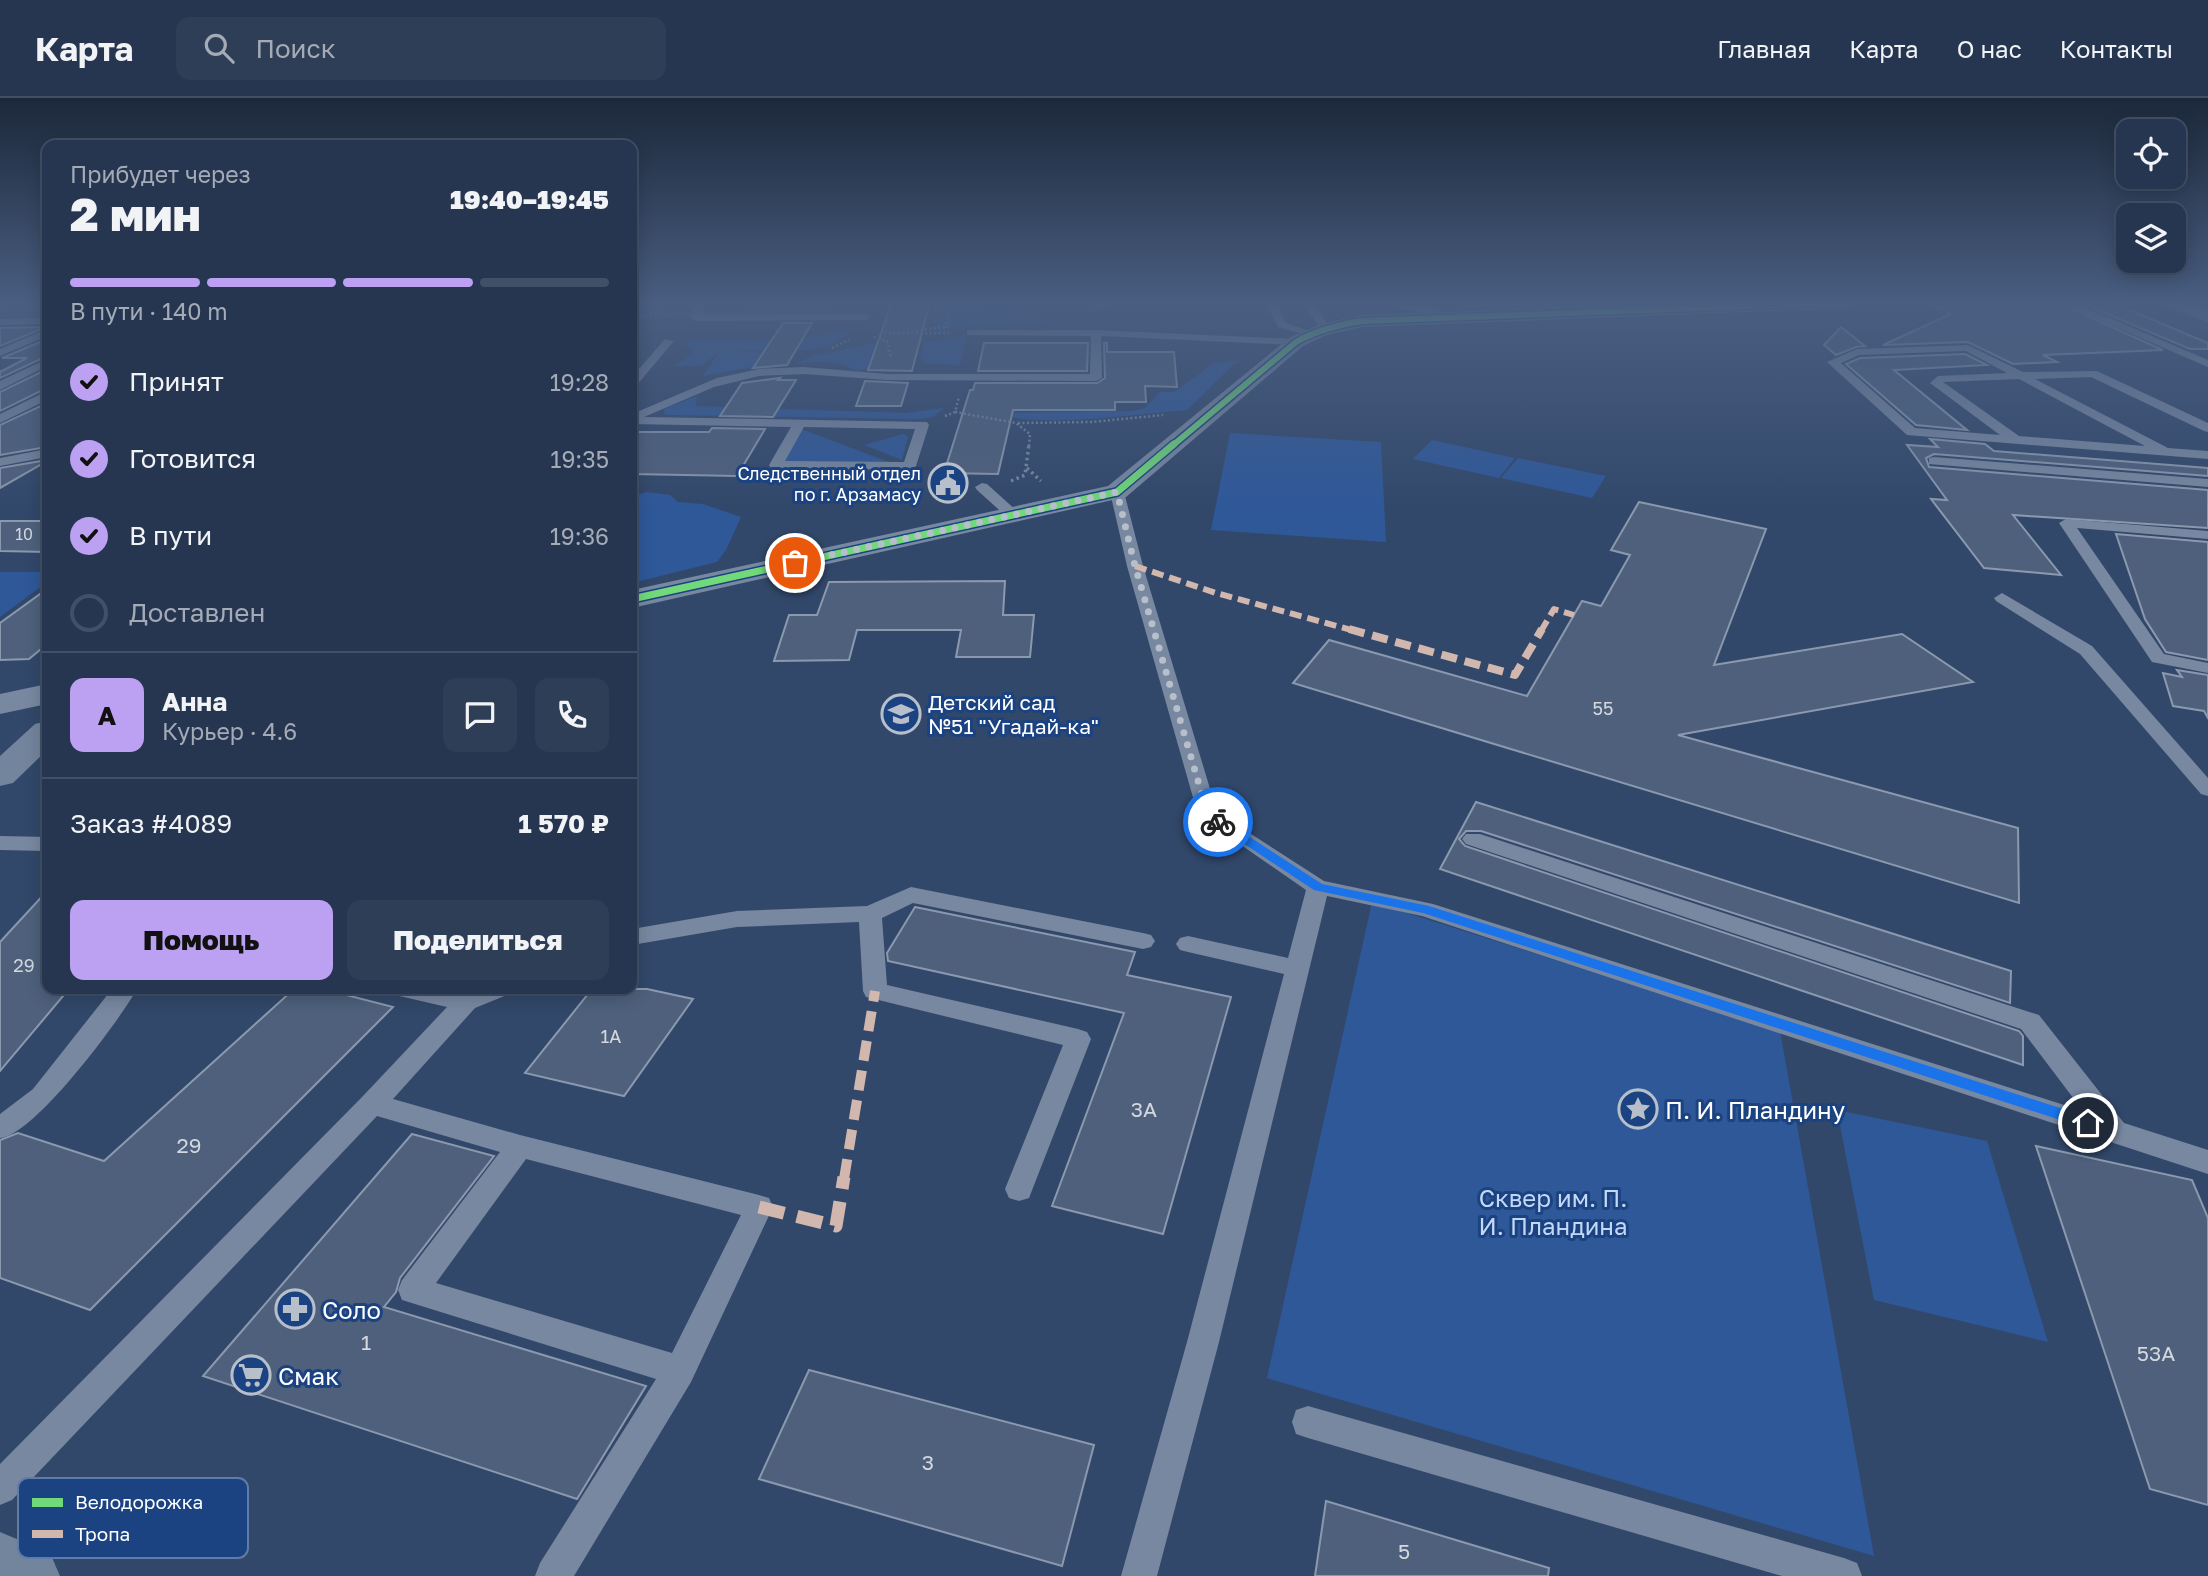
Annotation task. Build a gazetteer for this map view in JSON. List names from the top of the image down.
{
  "parks": ["Сквер им. П. И. Пландина"],
  "places": {
    "public building": ["Следственный отдел по г. Арзамасу"],
    "school or university": ["Детский сад №51 \"Угадай-ка\""],
    "place": ["П. И. Пландину"],
    "pharmacy": ["Соло"],
    "supermarket": ["Смак"]
  },
  "house_numbers": [
    "10",
    "55",
    "29",
    "1А",
    "3А",
    "29",
    "1",
    "53А",
    "3",
    "5"
  ],
  "legend": ["Велодорожка", "Тропа"],
  "page": {
    "header": "Карта",
    "search": "Поиск",
    "nav": [
      "Главная",
      "Карта",
      "О нас",
      "Контакты"
    ],
    "heading": ["2 мин", "Прибудет через", "19:40–19:45"],
    "panel": [
      "Анна",
      "Курьер · 4.6",
      "Заказ #4089",
      "1 570 ₽"
    ],
    "bar": "В пути · 140 m",
    "list": [
      ["Принят", "19:28"],
      ["Готовится", "19:35"],
      ["В пути", "19:36"],
      "Доставлен"
    ],
    "round": "А",
    "buttons": ["Помощь", "Поделиться"]
  }
}
